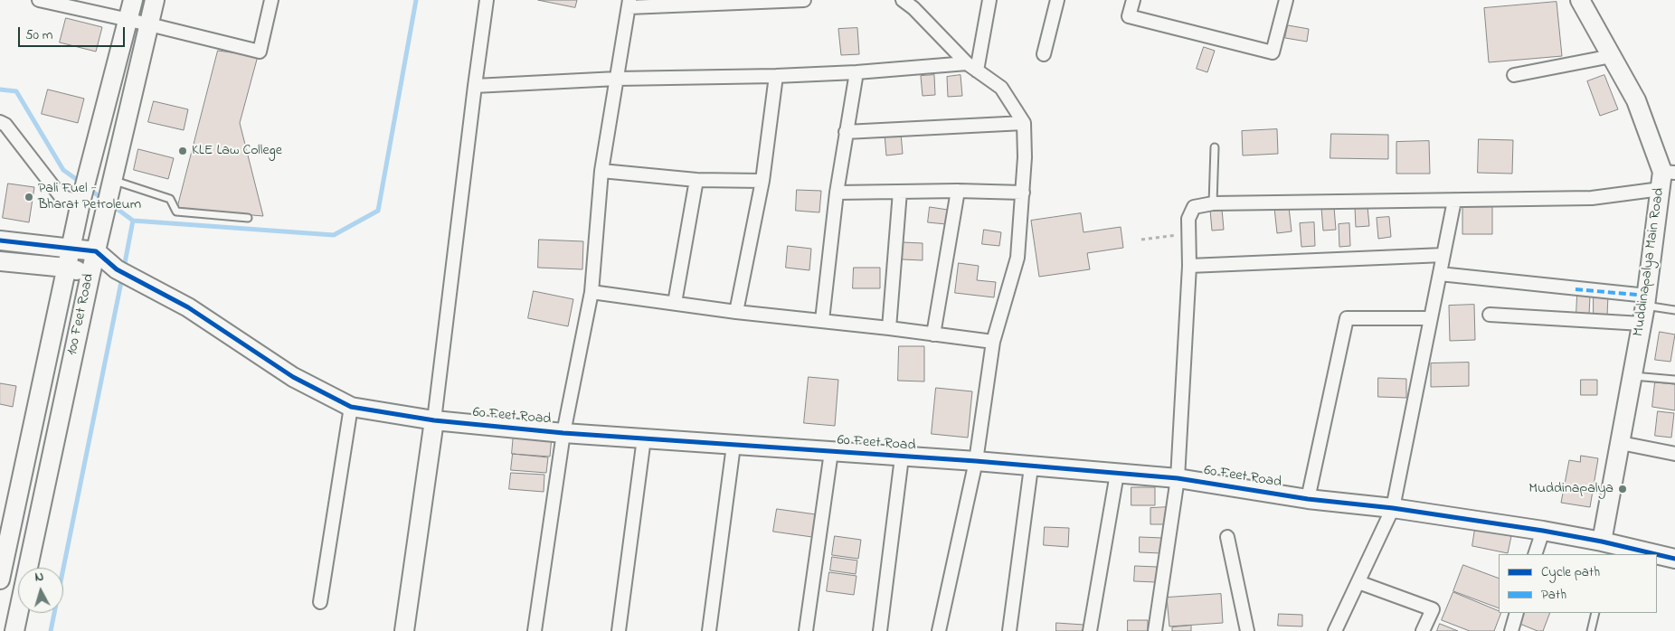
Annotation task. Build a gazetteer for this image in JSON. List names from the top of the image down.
{
  "streets": {
    "street": ["Muddinapalya Main Road", "100 Feet Road", "60 Feet Road"]
  },
  "crossings": [
    ["Muddinapalya Main Road", "60 Feet Road"],
    ["100 Feet Road", "60 Feet Road"]
  ],
  "places": ["KLE Law College", "Pali Fuel - Bharat Petroleum", "Muddinapalya"],
  "legend": ["Cycle path", "Path"],
  "scale_bar": "50 m",
  "north": "top"
}
